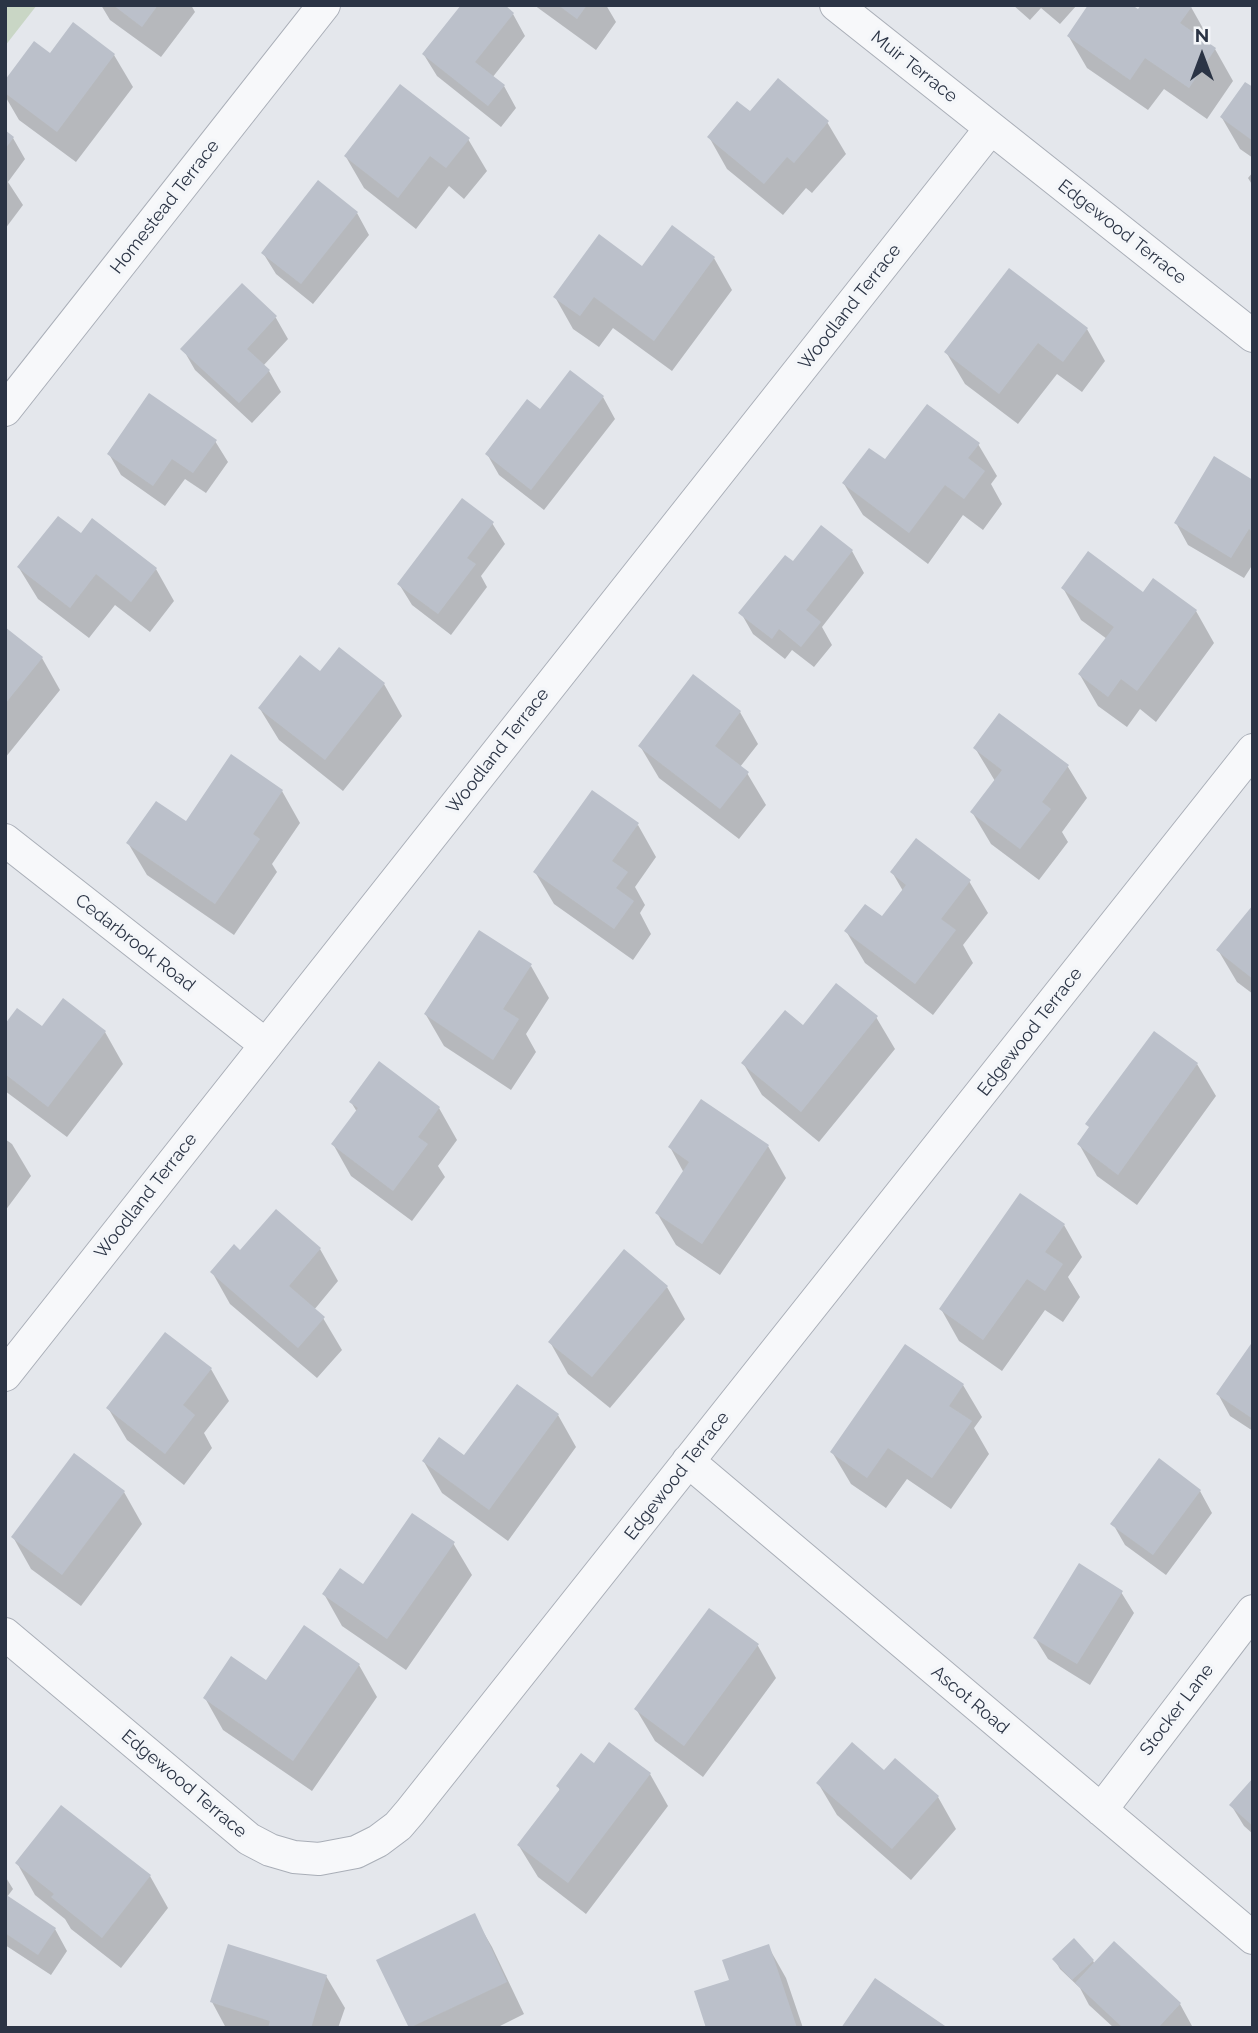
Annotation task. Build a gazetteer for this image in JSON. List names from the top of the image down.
{
  "streets": {
    "street": [
      "Muir Terrace",
      "Homestead Terrace",
      "Edgewood Terrace",
      "Woodland Terrace",
      "Cedarbrook Road",
      "Ascot Road",
      "Stocker Lane"
    ]
  },
  "crossings": [
    ["Muir Terrace", "Edgewood Terrace"],
    ["Muir Terrace", "Woodland Terrace"],
    ["Edgewood Terrace", "Woodland Terrace"],
    ["Edgewood Terrace", "Ascot Road"],
    ["Woodland Terrace", "Cedarbrook Road"],
    ["Ascot Road", "Stocker Lane"]
  ],
  "north": "top"
}
